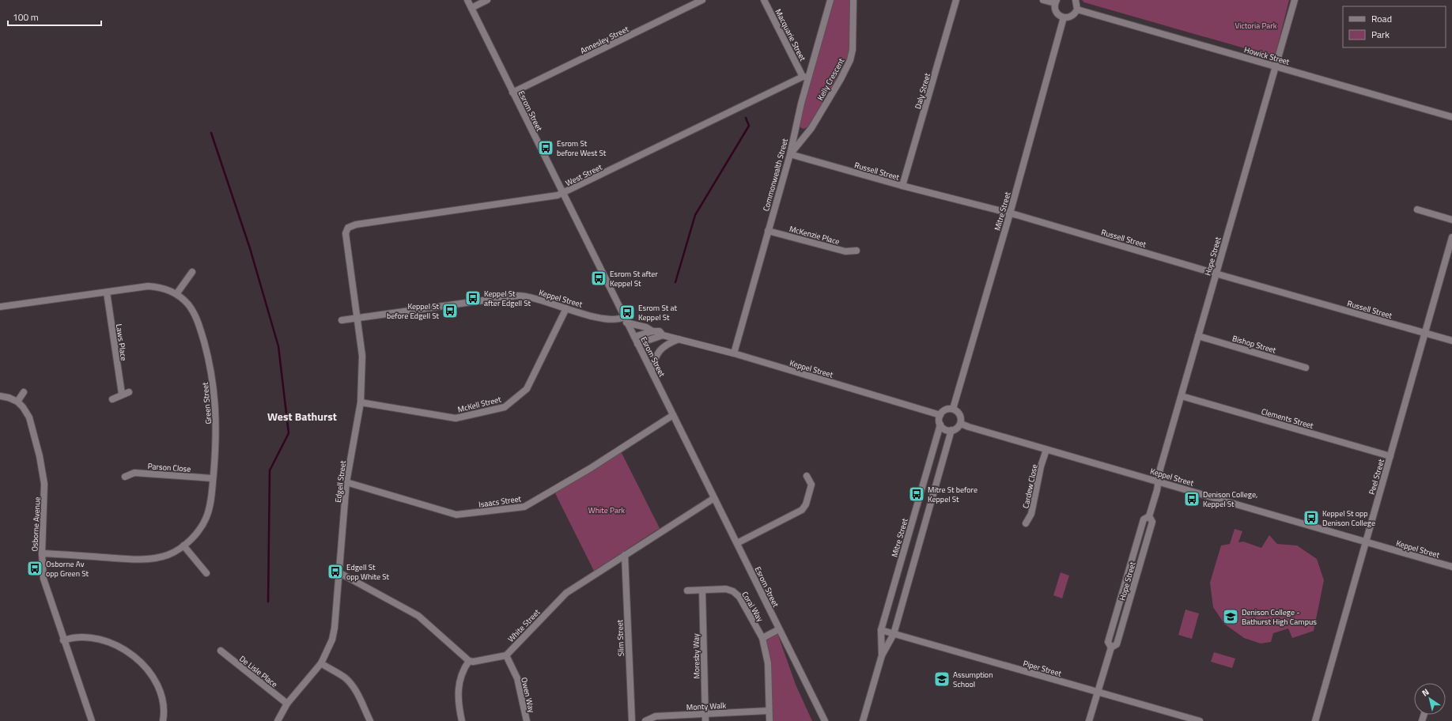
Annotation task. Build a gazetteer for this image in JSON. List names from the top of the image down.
{
  "streets": {
    "street": [
      "Macquarie Street",
      "Annesley Street",
      "Howick Street",
      "Kelly Crescent",
      "Daly Street",
      "Esrom Street",
      "Russell Street",
      "West Street",
      "Commonwealth Street",
      "Mitre Street",
      "McKenzie Place",
      "Hope Street",
      "Keppel Street",
      "Laws Place",
      "Bishop Street",
      "Green Street",
      "McKell Street",
      "Clements Street",
      "Parson Close",
      "Peel Street",
      "Edgell Street",
      "Cardew Close",
      "Isaacs Street",
      "Osborne Avenue",
      "Coral Way",
      "White Street",
      "Slim Street",
      "Moresby Way",
      "Piper Street",
      "De Lisle Place",
      "Owen Way",
      "Monty Walk"
    ]
  },
  "crossings": [
    ["Macquarie Street", "West Street"],
    ["Macquarie Street", "Commonwealth Street"],
    ["Annesley Street", "Esrom Street"],
    ["Howick Street", "Hope Street"],
    ["Kelly Crescent", "Russell Street"],
    ["Kelly Crescent", "Commonwealth Street"],
    ["Daly Street", "Russell Street"],
    ["Esrom Street", "West Street"],
    ["Esrom Street", "Keppel Street"],
    ["Esrom Street", "Isaacs Street"],
    ["Esrom Street", "White Street"],
    ["Russell Street", "Commonwealth Street"],
    ["Russell Street", "Mitre Street"],
    ["Russell Street", "Hope Street"],
    ["Russell Street", "Peel Street"],
    ["West Street", "Commonwealth Street"],
    ["West Street", "Edgell Street"],
    ["Commonwealth Street", "McKenzie Place"],
    ["Commonwealth Street", "Keppel Street"],
    ["Mitre Street", "Keppel Street"],
    ["Mitre Street", "Piper Street"],
    ["Hope Street", "Keppel Street"],
    ["Hope Street", "Bishop Street"],
    ["Hope Street", "Clements Street"],
    ["Hope Street", "Piper Street"],
    ["Keppel Street", "McKell Street"],
    ["Keppel Street", "Peel Street"],
    ["Keppel Street", "Edgell Street"],
    ["Keppel Street", "Cardew Close"],
    ["Laws Place", "Green Street"],
    ["Green Street", "Parson Close"],
    ["Green Street", "Osborne Avenue"],
    ["McKell Street", "Edgell Street"],
    ["Clements Street", "Peel Street"],
    ["Edgell Street", "Isaacs Street"],
    ["Edgell Street", "De Lisle Place"],
    ["Coral Way", "Moresby Way"],
    ["Coral Way", "Monty Walk"],
    ["White Street", "Slim Street"],
    ["White Street", "Owen Way"],
    ["Moresby Way", "Monty Walk"]
  ],
  "districts": ["West Bathurst"],
  "parks": ["Victoria Park", "White Park"],
  "places": {
    "bus stop": [
      "Esrom St before West St",
      "Esrom St after Keppel St",
      "Keppel St after Edgell St",
      "Keppel St before Edgell St",
      "Esrom St at Keppel St",
      "Mitre St before Keppel St",
      "Denison College, Keppel St",
      "Keppel St opp Denison College",
      "Osborne Av opp Green St",
      "Edgell St opp White St"
    ],
    "school or university": ["Denison College - Bathurst High Campus", "Assumption School"]
  },
  "legend": ["Road", "Park"],
  "scale_bar": "100 m",
  "north": "top left"
}
